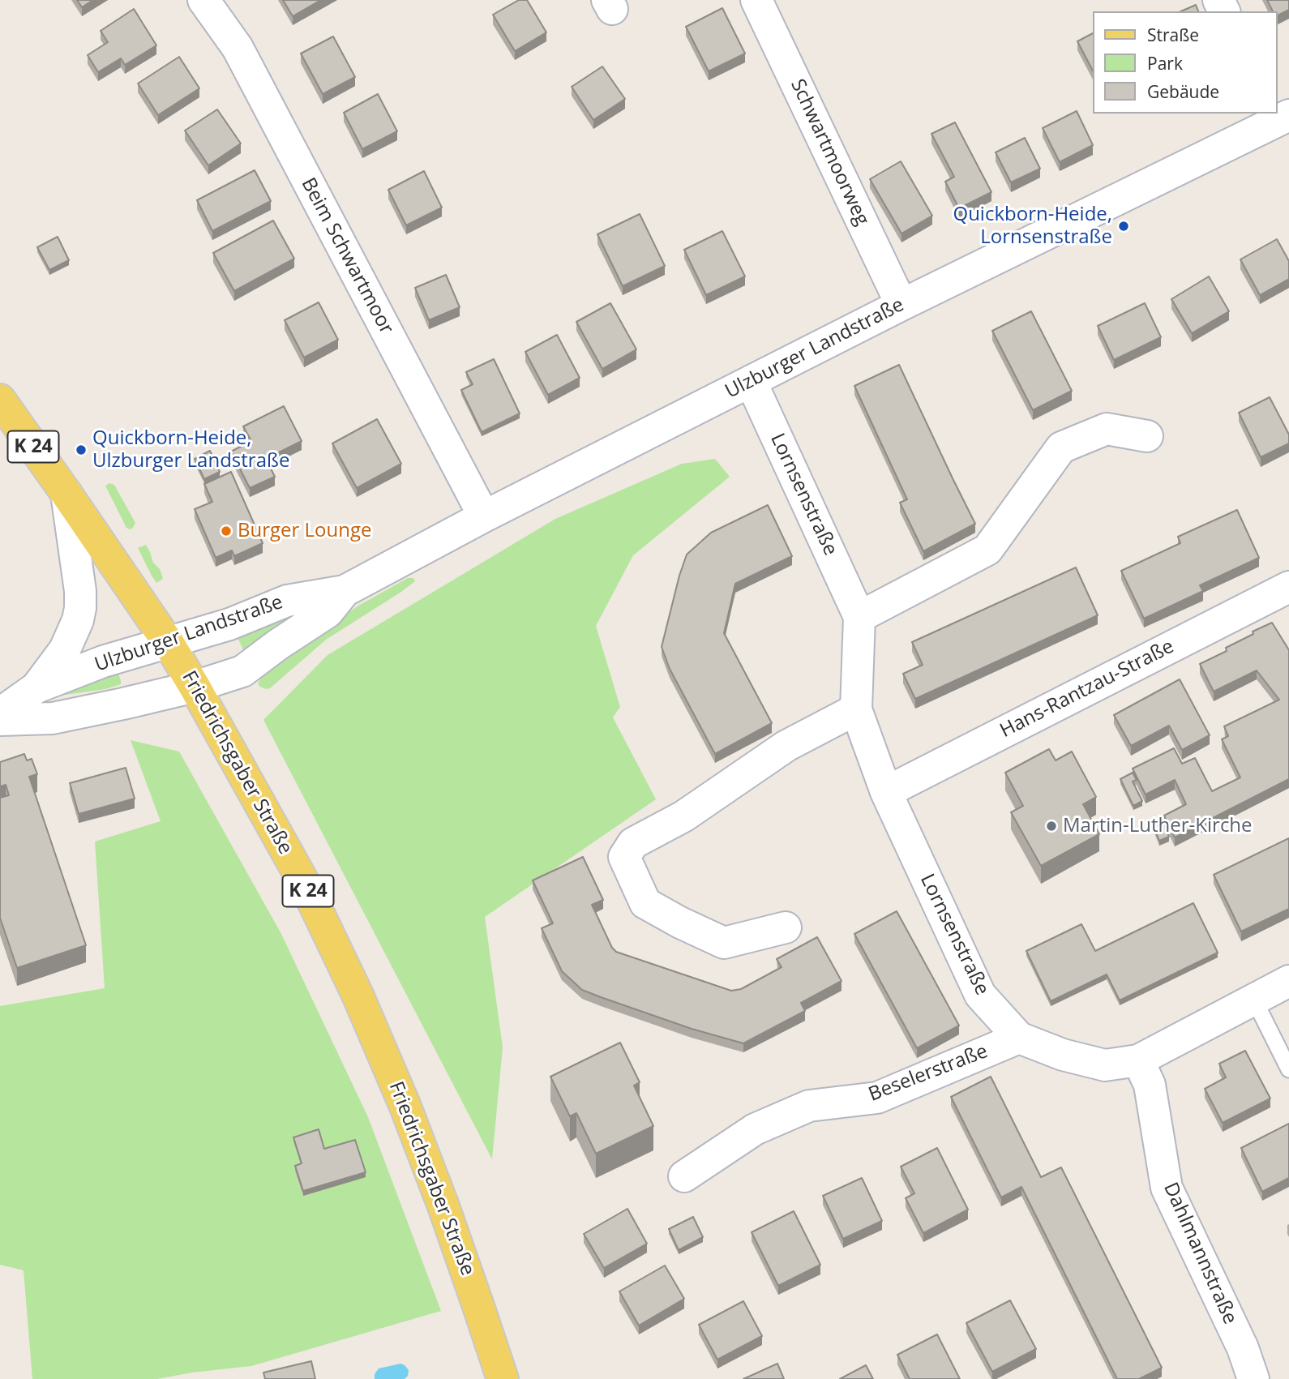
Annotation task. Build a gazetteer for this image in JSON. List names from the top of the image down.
{
  "streets": {
    "main road": ["K 24", "Friedrichsgaber Straße"],
    "street": [
      "Schwartmoorweg",
      "Beim Schwartmoor",
      "Ulzburger Landstraße",
      "Lornsenstraße",
      "Hans-Rantzau-Straße",
      "Beselerstraße",
      "Dahlmannstraße"
    ]
  },
  "crossings": [
    ["Schwartmoorweg", "Ulzburger Landstraße"],
    ["Beim Schwartmoor", "Ulzburger Landstraße"],
    ["Ulzburger Landstraße", "Lornsenstraße"],
    ["Ulzburger Landstraße", "Friedrichsgaber Straße"],
    ["Lornsenstraße", "Hans-Rantzau-Straße"],
    ["Lornsenstraße", "Beselerstraße"],
    ["Lornsenstraße", "Dahlmannstraße"]
  ],
  "places": [
    "Quickborn-Heide, Lornsenstraße",
    "Quickborn-Heide, Ulzburger Landstraße",
    "Burger Lounge",
    "Martin-Luther-Kirche"
  ],
  "legend": ["Straße", "Park", "Gebäude"]
}
